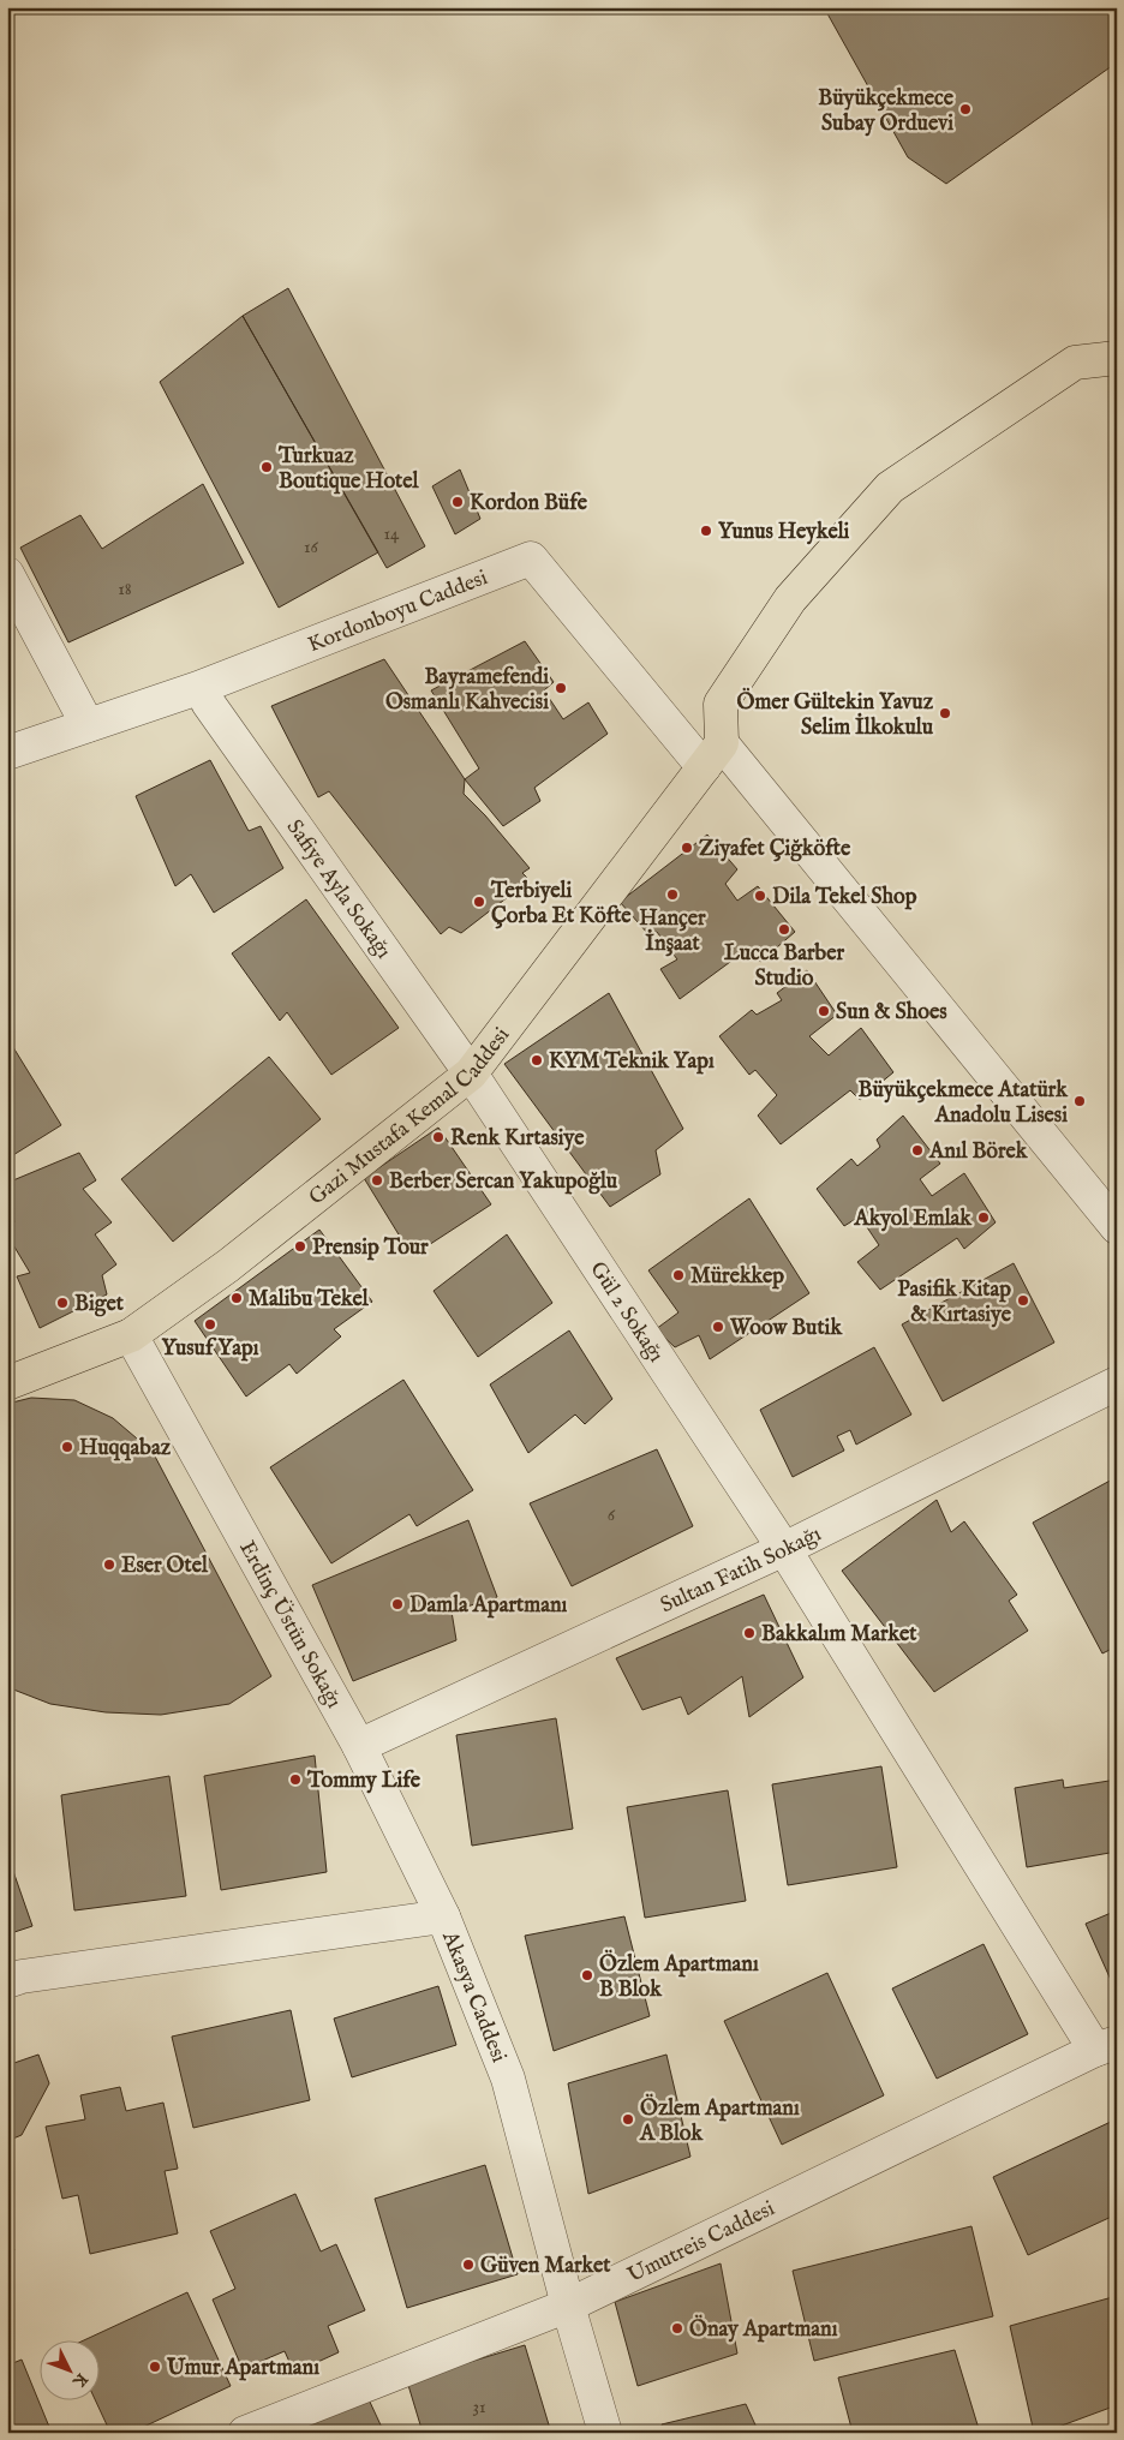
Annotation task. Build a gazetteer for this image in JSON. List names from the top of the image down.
{
  "streets": {
    "main road": ["Gazi Mustafa Kemal Caddesi"],
    "street": [
      "Kordonboyu Caddesi",
      "Safiye Ayla Sokağı",
      "Gül 2 Sokağı",
      "Sultan Fatih Sokağı",
      "Erdinç Üstün Sokağı",
      "Akasya Caddesi",
      "Umutreis Caddesi"
    ]
  },
  "crossings": [
    ["Kordonboyu Caddesi", "Gazi Mustafa Kemal Caddesi"],
    ["Safiye Ayla Sokağı", "Gazi Mustafa Kemal Caddesi"],
    ["Safiye Ayla Sokağı", "Gül 2 Sokağı"],
    ["Gazi Mustafa Kemal Caddesi", "Gül 2 Sokağı"],
    ["Gazi Mustafa Kemal Caddesi", "Erdinç Üstün Sokağı"],
    ["Gül 2 Sokağı", "Sultan Fatih Sokağı"],
    ["Gül 2 Sokağı", "Umutreis Caddesi"],
    ["Sultan Fatih Sokağı", "Erdinç Üstün Sokağı"],
    ["Erdinç Üstün Sokağı", "Akasya Caddesi"],
    ["Akasya Caddesi", "Umutreis Caddesi"]
  ],
  "places": [
    "Büyükçekmece Subay Orduevi",
    "Turkuaz Boutique Hotel",
    "Kordon Büfe",
    "Yunus Heykeli",
    "Bayramefendi Osmanlı Kahvecisi",
    "Ömer Gültekin Yavuz Selim İlkokulu",
    "Ziyafet Çiğköfte",
    "Hançer İnşaat",
    "Dila Tekel Shop",
    "Terbiyeli Çorba Et Köfte",
    "Lucca Barber Studio",
    "Sun & Shoes",
    "KYM Teknik Yapı",
    "Büyükçekmece Atatürk Anadolu Lisesi",
    "Renk Kırtasiye",
    "Anıl Börek",
    "Berber Sercan Yakupoğlu",
    "Akyol Emlak",
    "Prensip Tour",
    "Mürekkep",
    "Malibu Tekel",
    "Pasifik Kitap & Kırtasiye",
    "Biget",
    "Yusuf Yapı",
    "Woow Butik",
    "Huqqabaz",
    "Eser Otel",
    "Damla Apartmanı",
    "Bakkalım Market",
    "Tommy Life",
    "Özlem Apartmanı B Blok",
    "Özlem Apartmanı A Blok",
    "Güven Market",
    "Önay Apartmanı",
    "Umur Apartmanı"
  ],
  "house_numbers": [
    "14",
    "16",
    "18",
    "6",
    "31"
  ],
  "north": "bottom right"
}
